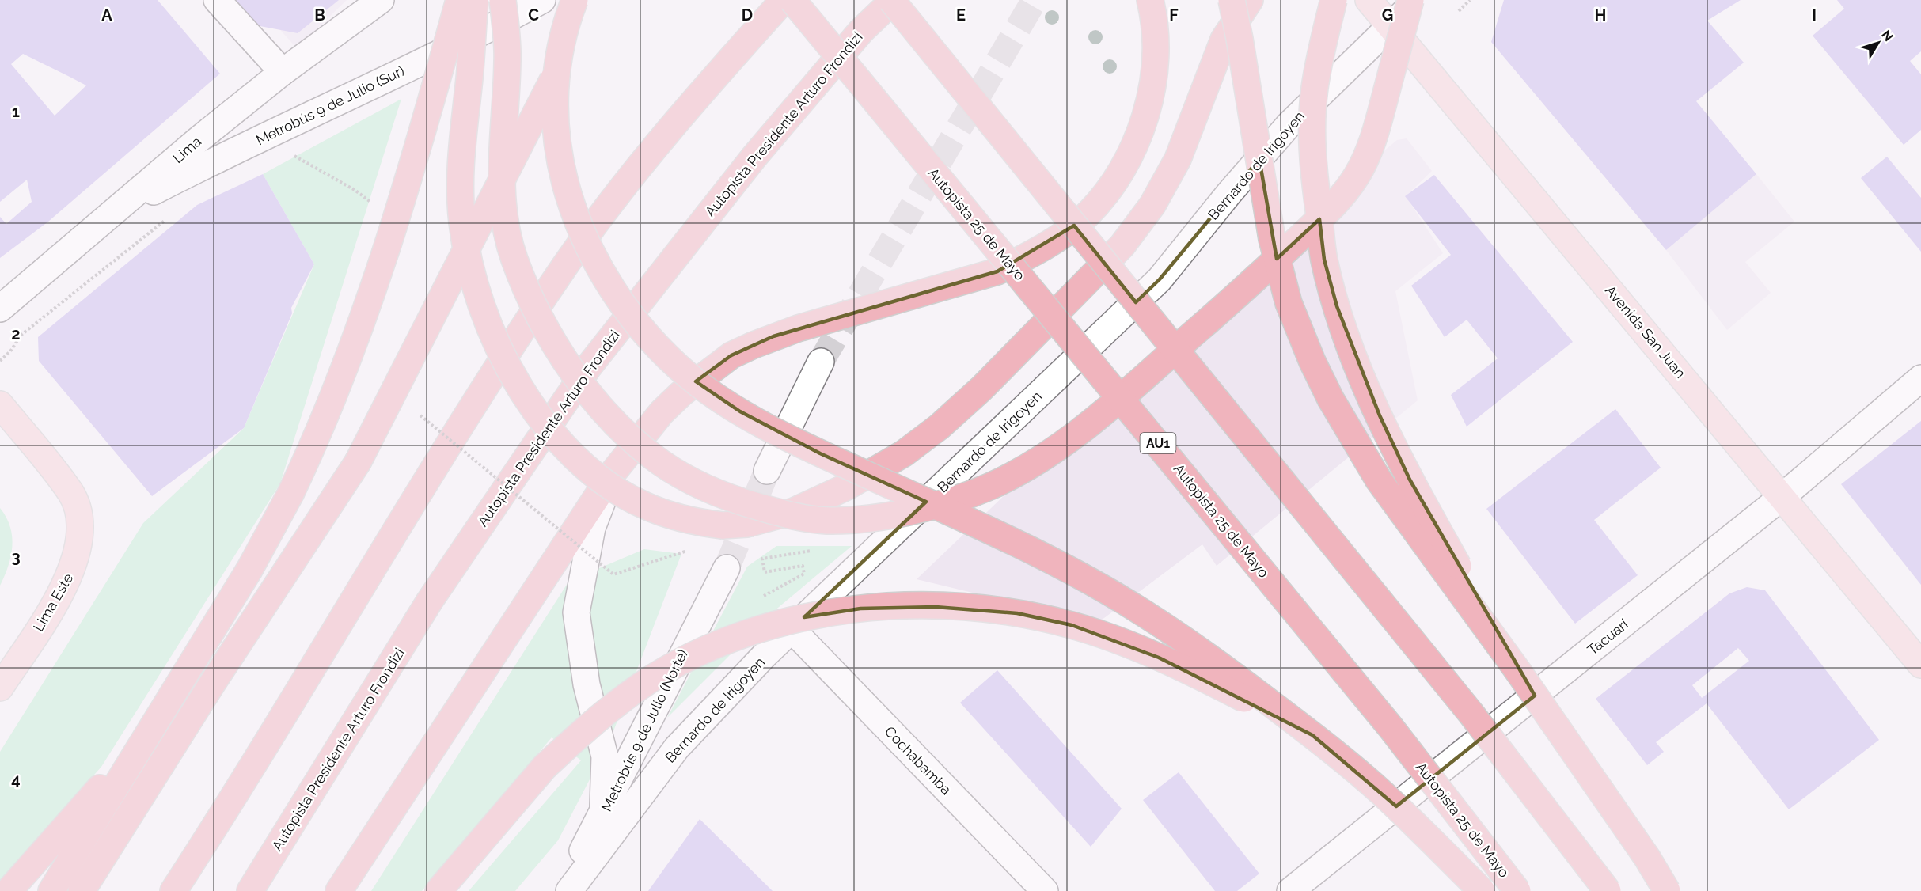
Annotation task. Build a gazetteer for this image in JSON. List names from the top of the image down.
{
  "streets": {
    "highway": ["Autopista Presidente Arturo Frondizi", "Autopista 25 de Mayo", "AU1"],
    "main road": ["Avenida San Juan", "Lima Este"],
    "street": [
      "Metrobús 9 de Julio (Sur)",
      "Lima",
      "Bernardo de Irigoyen",
      "Tacuarí",
      "Metrobús 9 de Julio (Norte)",
      "Cochabamba"
    ]
  },
  "crossings": [
    ["Metrobús 9 de Julio (Sur)", "Lima"],
    ["Bernardo de Irigoyen", "Avenida San Juan"],
    ["Bernardo de Irigoyen", "Cochabamba"],
    ["Avenida San Juan", "Tacuarí"]
  ],
  "north": "top right",
  "grid": {
    "columns": [
      "A",
      "B",
      "C",
      "D",
      "E",
      "F",
      "G",
      "H",
      "I"
    ],
    "rows": [
      "1",
      "2",
      "3",
      "4"
    ]
  }
}
